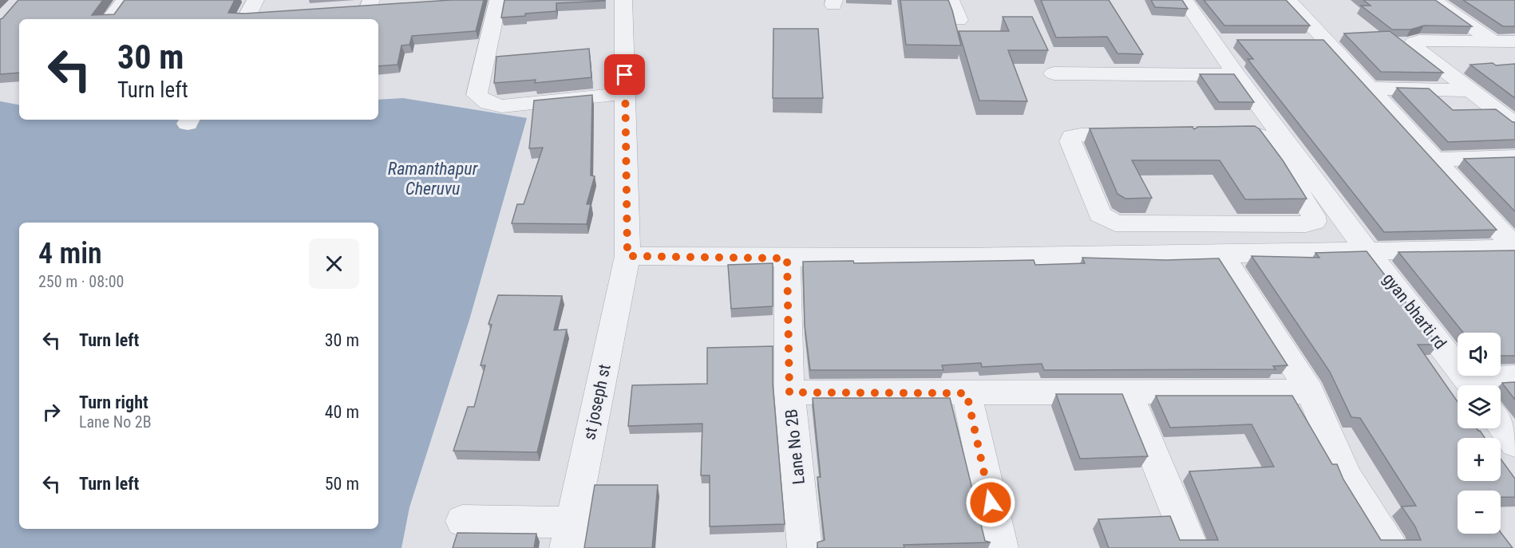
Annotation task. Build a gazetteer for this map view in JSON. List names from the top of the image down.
{
  "streets": {
    "street": ["gyan bharti rd", "st joseph st", "Lane No 2B"]
  },
  "water": ["Ramanthapur Cheruvu"],
  "page": {
    "turn": ["30 m", "Turn left"],
    "heading": ["4 min", "250 m · 08:00"],
    "list": [
      {
        "name": "Turn left",
        "value": "30 m"
      },
      {
        "name": "Turn right",
        "note": "Lane No 2B",
        "value": "40 m"
      },
      {
        "name": "Turn left",
        "value": "50 m"
      }
    ],
    "map_buttons": ["+", "−"]
  }
}
